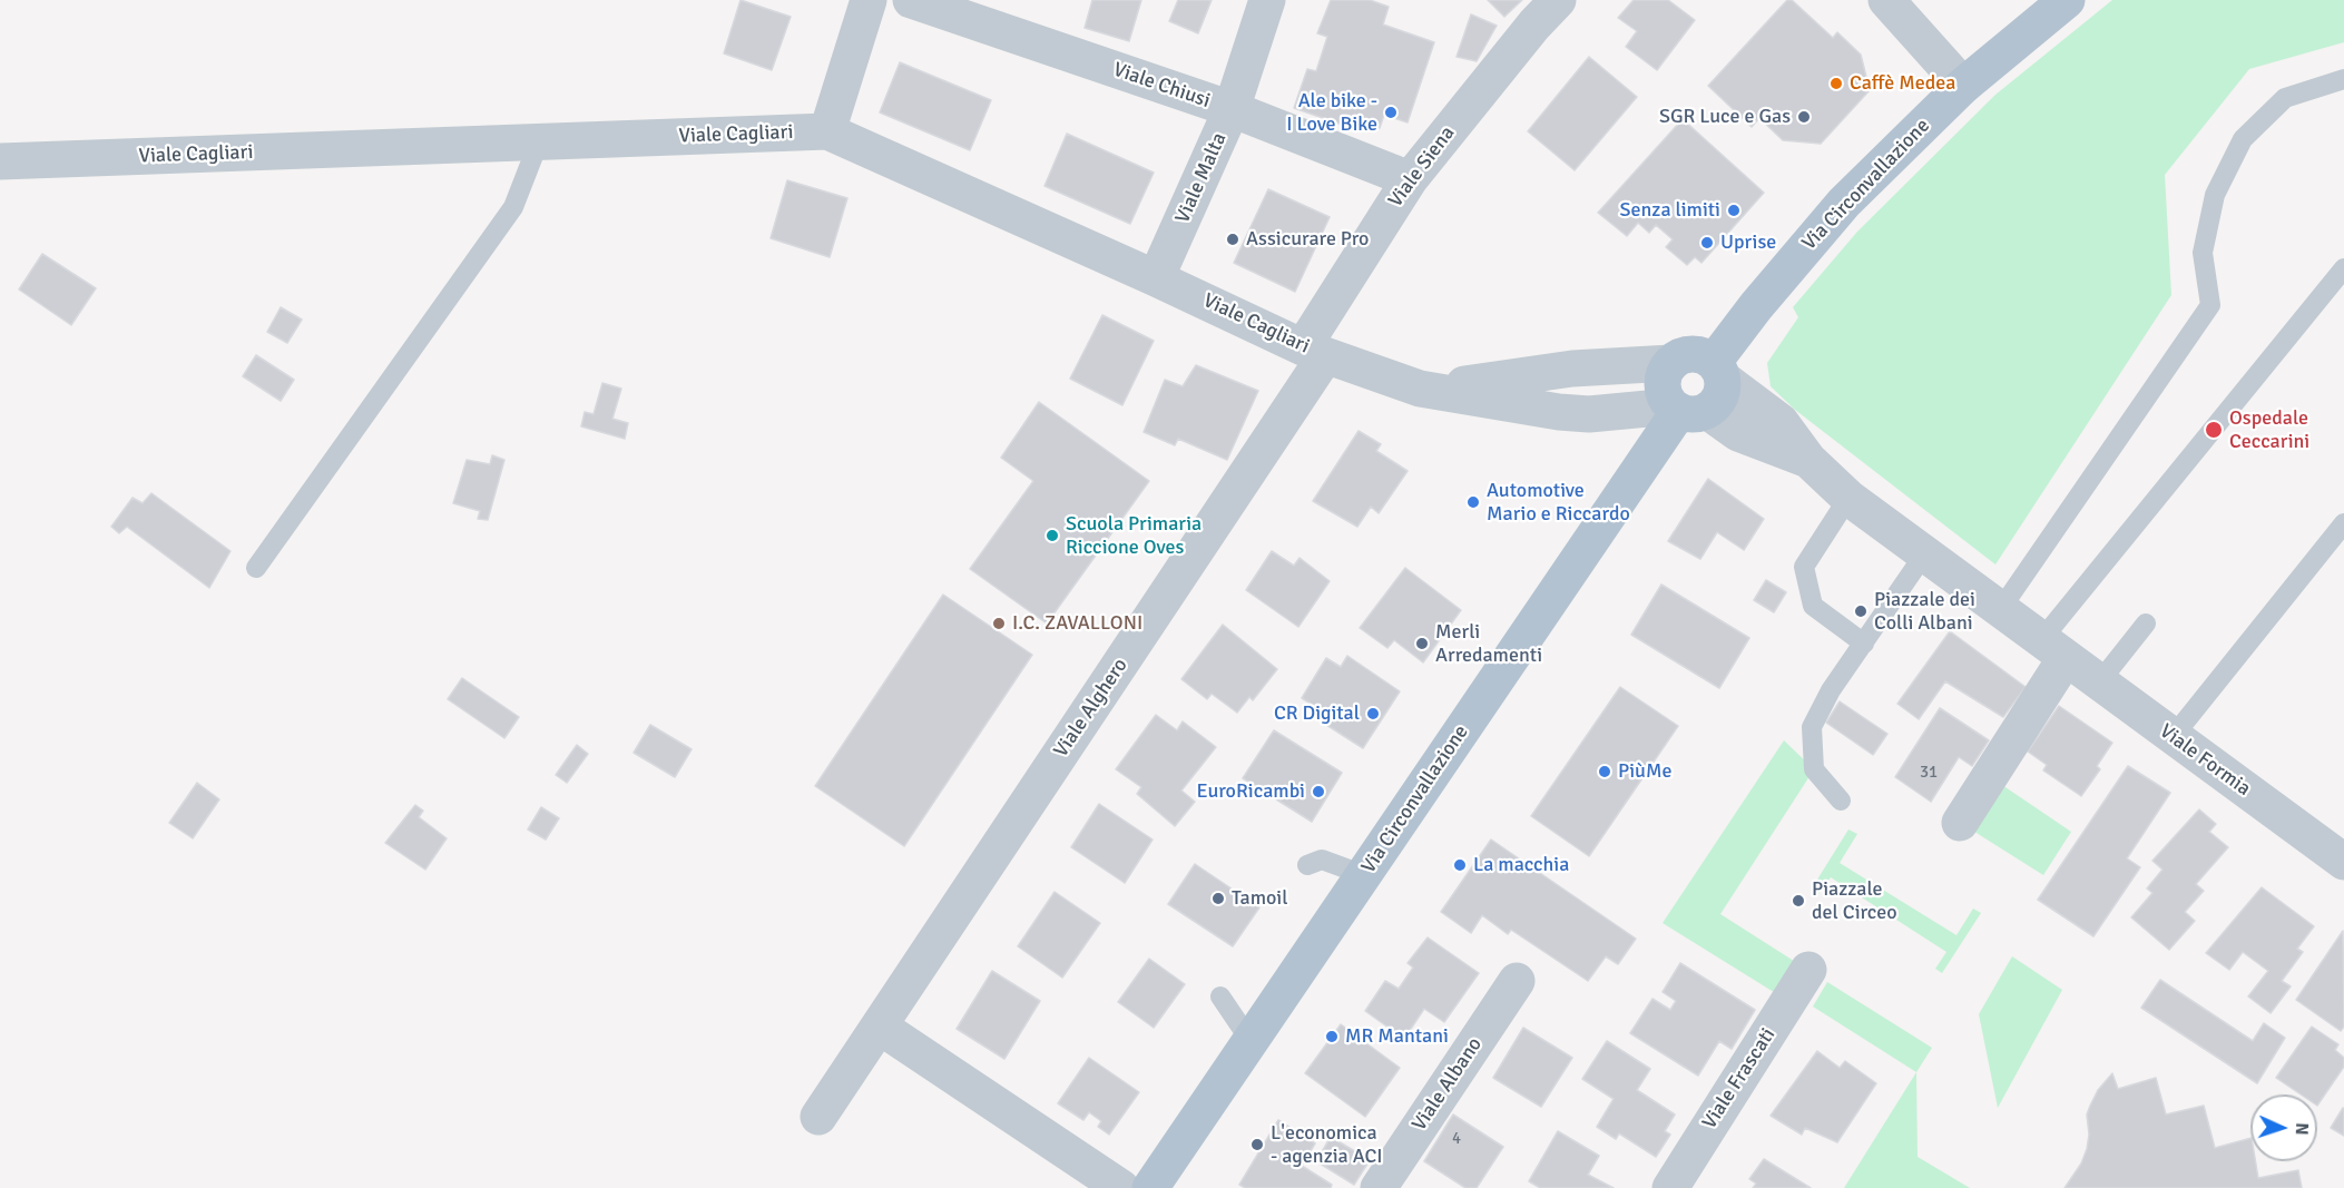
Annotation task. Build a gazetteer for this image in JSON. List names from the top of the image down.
{
  "streets": {
    "main road": ["Via Circonvallazione"],
    "street": [
      "Viale Chiusi",
      "Viale Cagliari",
      "Viale Siena",
      "Viale Malta",
      "Viale Alghero",
      "Viale Formia",
      "Viale Frascati",
      "Viale Albano"
    ]
  },
  "crossings": [
    ["Viale Chiusi", "Viale Siena"],
    ["Viale Chiusi", "Viale Malta"],
    ["Viale Cagliari", "Viale Siena"],
    ["Viale Cagliari", "Viale Malta"],
    ["Viale Cagliari", "Via Circonvallazione"],
    ["Viale Cagliari", "Viale Alghero"],
    ["Viale Cagliari", "Viale Formia"],
    ["Viale Siena", "Viale Alghero"],
    ["Via Circonvallazione", "Viale Formia"]
  ],
  "places": [
    "Caffè Medea",
    "Ale bike - I Love Bike",
    "SGR Luce e Gas",
    "Senza limiti",
    "Assicurare Pro",
    "Uprise",
    "Ospedale Ceccarini",
    "Automotive Mario e Riccardo",
    "Scuola Primaria Riccione Oves",
    "Piazzale dei Colli Albani",
    "I.C. ZAVALLONI",
    "Merli Arredamenti",
    "CR Digital",
    "PiùMe",
    "EuroRicambi",
    "La macchia",
    "Tamoil",
    "Piazzale del Circeo",
    "MR Mantani",
    "L'economica - agenzia ACI"
  ],
  "house_numbers": ["31", "4"],
  "north": "right"
}
